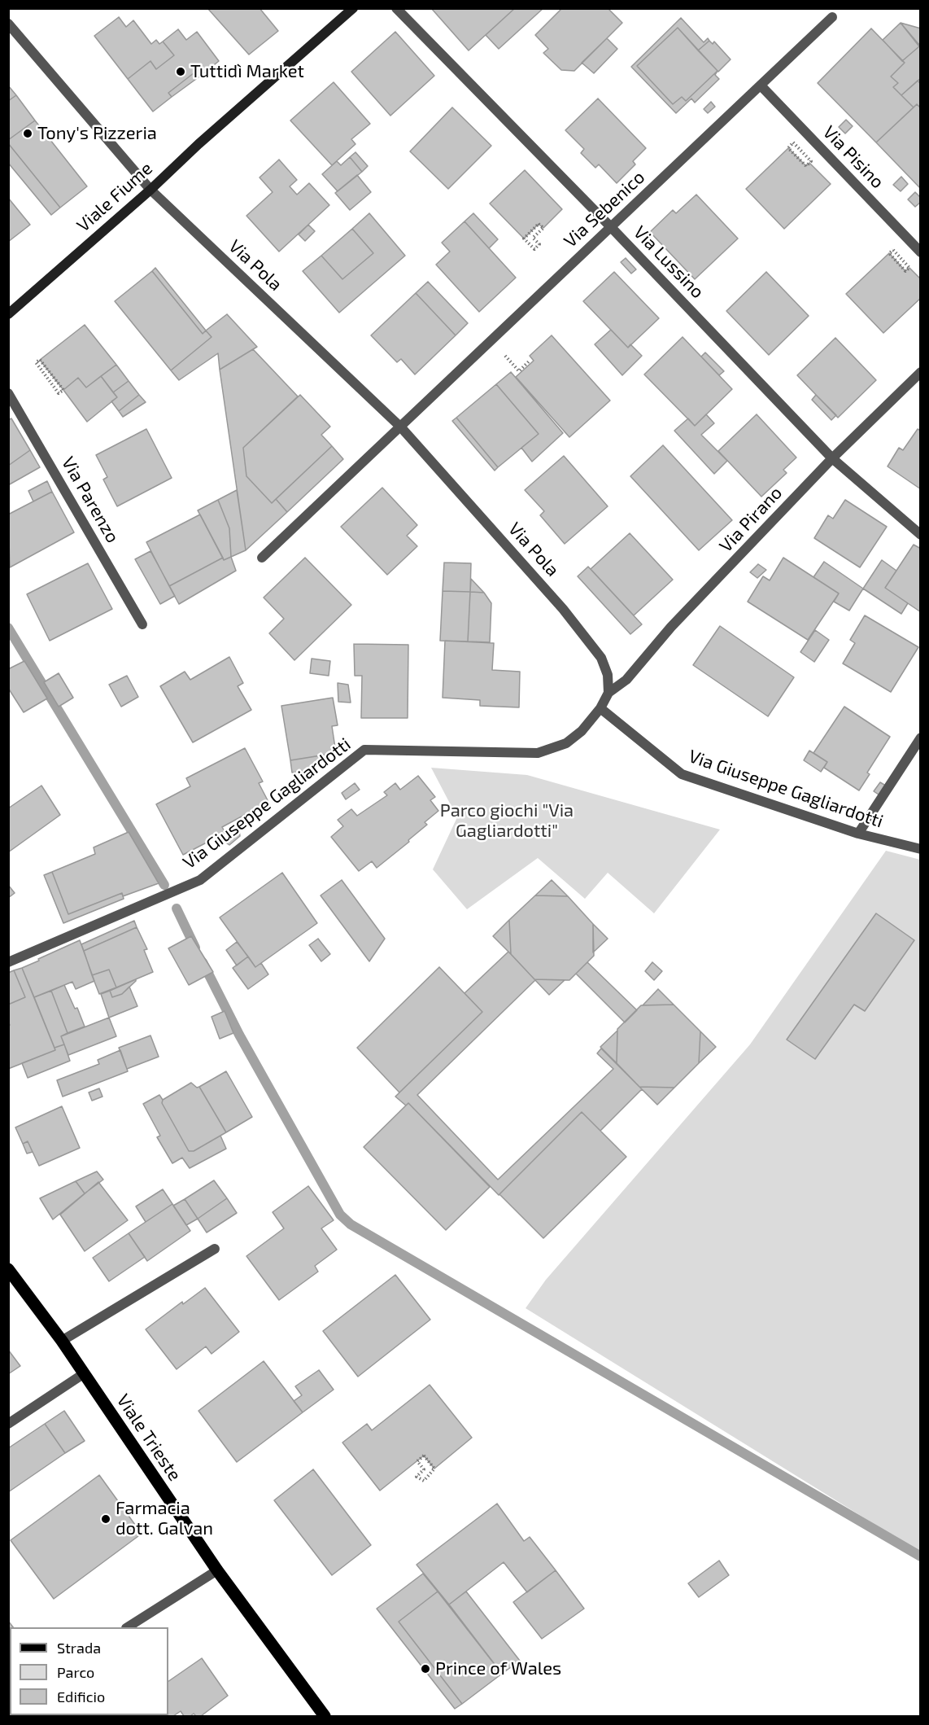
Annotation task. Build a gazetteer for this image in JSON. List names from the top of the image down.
{
  "streets": {
    "main road": ["Viale Trieste"],
    "street": [
      "Via Pisino",
      "Viale Fiume",
      "Via Sebenico",
      "Via Lussino",
      "Via Pola",
      "Via Parenzo",
      "Via Pirano",
      "Via Giuseppe Gagliardotti"
    ]
  },
  "crossings": [
    ["Via Pisino", "Via Sebenico"],
    ["Viale Fiume", "Via Pola"],
    ["Via Sebenico", "Via Lussino"],
    ["Via Sebenico", "Via Pola"],
    ["Via Lussino", "Via Pirano"],
    ["Via Pola", "Via Pirano"]
  ],
  "parks": ["Parco giochi \"Via Gagliardotti\""],
  "places": [
    "Tuttidì Market",
    "Tony's Pizzeria",
    "Farmacia dott. Galvan",
    "Prince of Wales"
  ],
  "legend": ["Strada", "Parco", "Edificio"]
}
